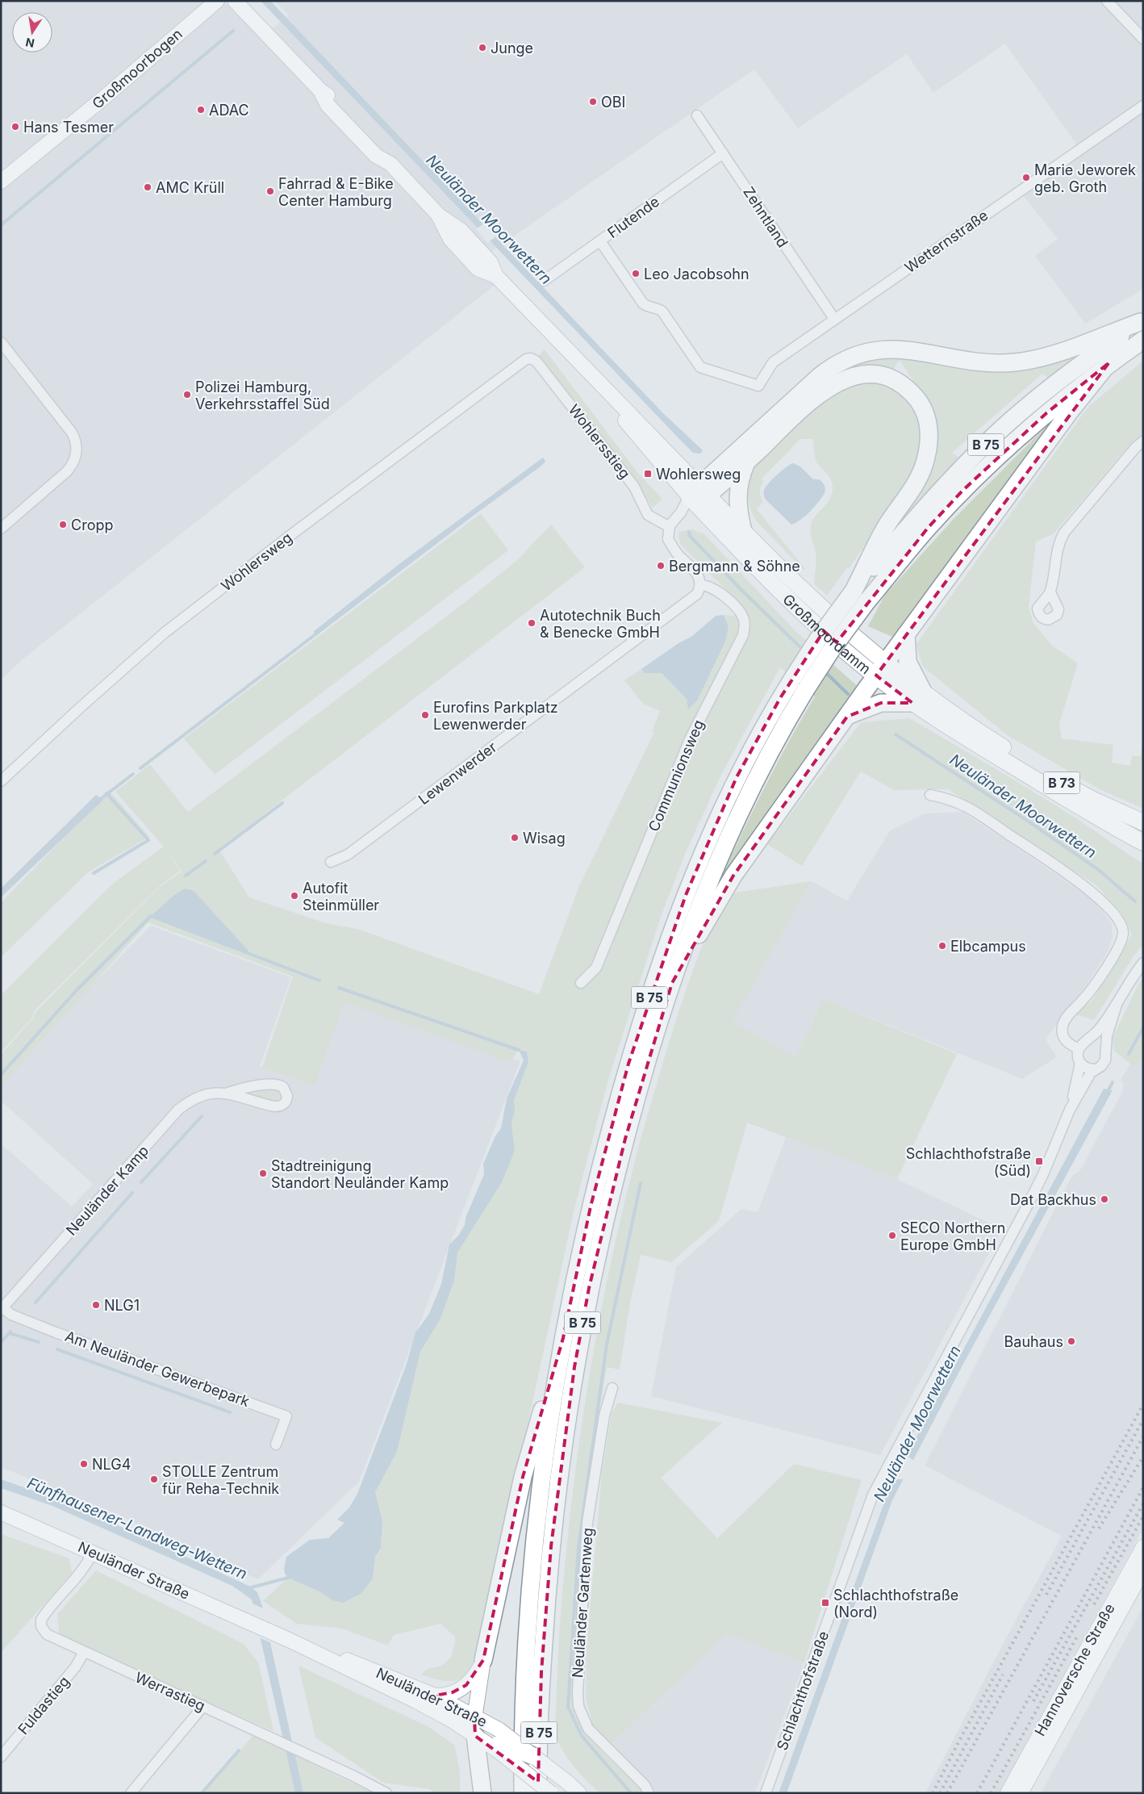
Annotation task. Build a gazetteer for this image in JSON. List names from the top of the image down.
{
  "streets": {
    "highway": ["B 75"],
    "main road": [
      "Großmoorbogen",
      "Großmoordamm",
      "B 73",
      "Neuländer Straße",
      "Hannoversche Straße"
    ],
    "street": [
      "Flutende",
      "Zehntland",
      "Wetternstraße",
      "Wohlersstieg",
      "Wohlersweg",
      "Lewenwerder",
      "Communionsweg",
      "Neuländer Kamp",
      "Am Neuländer Gewerbepark",
      "Neuländer Gartenweg",
      "Schlachthofstraße",
      "Werrastieg",
      "Fuldastieg"
    ]
  },
  "crossings": [
    ["Flutende", "Zehntland"],
    ["Flutende", "Wetternstraße"],
    ["Zehntland", "Wetternstraße"],
    ["Wohlersstieg", "Wohlersweg"],
    ["B 75", "Großmoordamm"],
    ["B 75", "Neuländer Straße"],
    ["Lewenwerder", "Communionsweg"],
    ["Neuländer Kamp", "Am Neuländer Gewerbepark"],
    ["Neuländer Straße", "Werrastieg"],
    ["Werrastieg", "Fuldastieg"]
  ],
  "water": ["Neuländer Moorwettern", "Fünfhausener-Landweg-Wettern"],
  "places": {
    "other": [
      "Junge",
      "OBI",
      "ADAC",
      "Hans Tesmer",
      "Marie Jeworek geb. Groth",
      "AMC Krüll",
      "Fahrrad & E-Bike Center Hamburg",
      "Leo Jacobsohn",
      "Polizei Hamburg, Verkehrsstaffel Süd",
      "Cropp",
      "Bergmann & Söhne",
      "Autotechnik Buch & Benecke GmbH",
      "Eurofins Parkplatz Lewenwerder",
      "Wisag",
      "Autofit Steinmüller",
      "Elbcampus",
      "Stadtreinigung Standort Neuländer Kamp",
      "Dat Backhus",
      "SECO Northern Europe GmbH",
      "NLG1",
      "Bauhaus",
      "NLG4",
      "STOLLE Zentrum für Reha-Technik"
    ],
    "transit": ["Wohlersweg", "Schlachthofstraße (Süd)", "Schlachthofstraße (Nord)"]
  },
  "north": "bottom"
}
